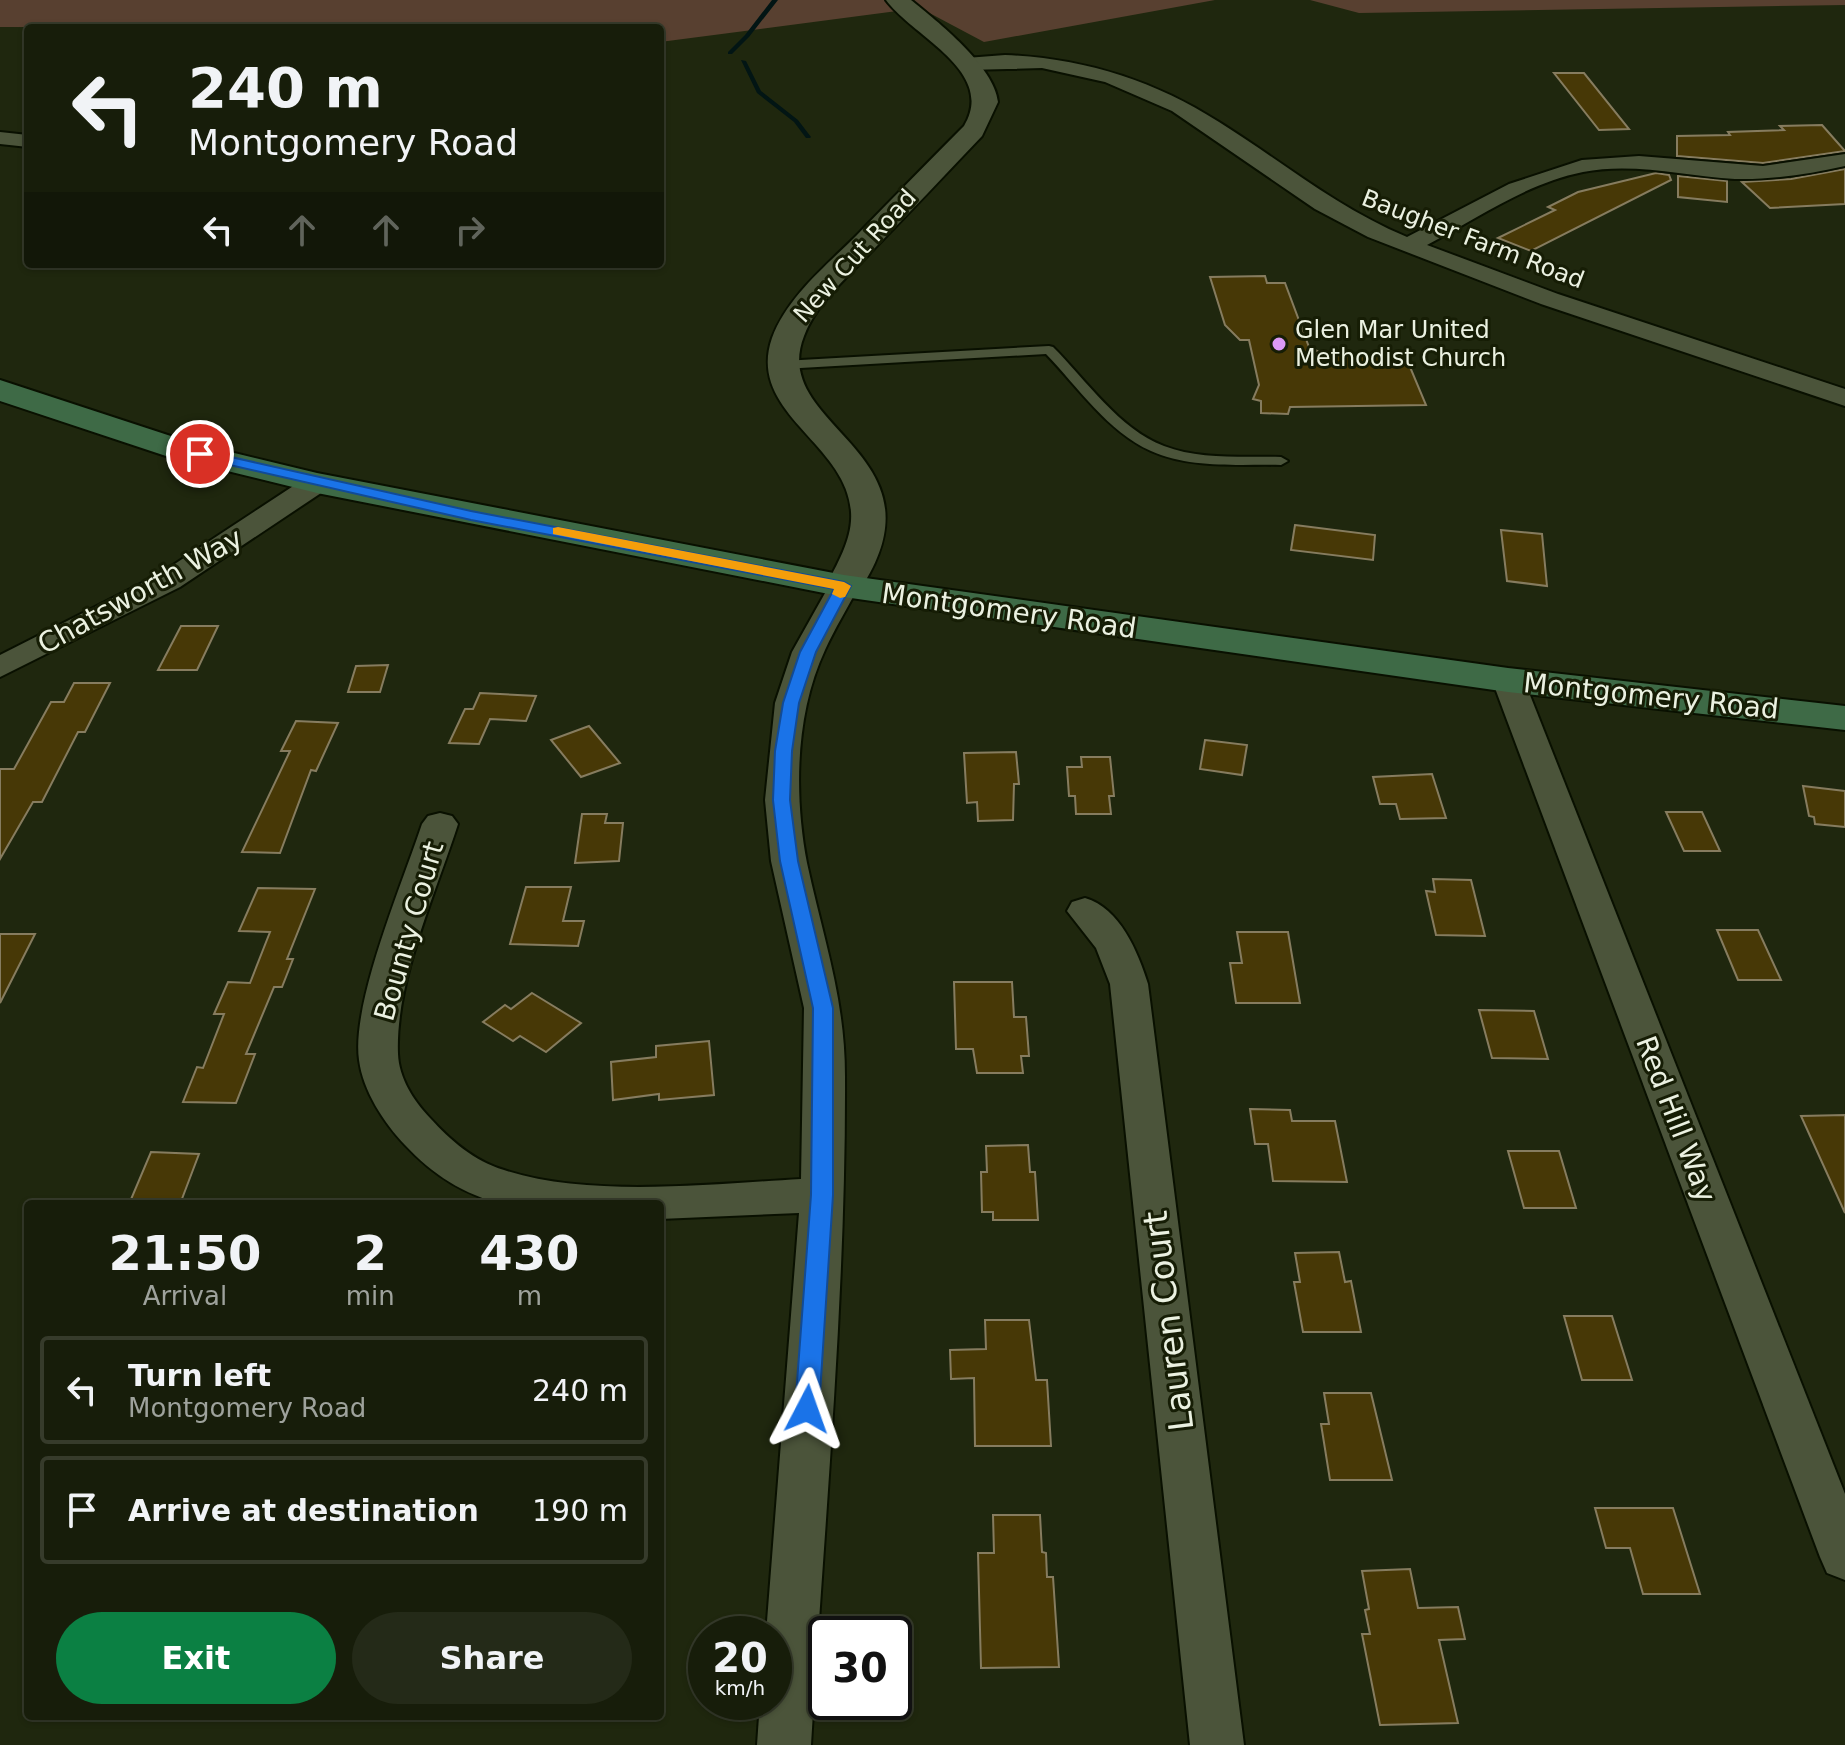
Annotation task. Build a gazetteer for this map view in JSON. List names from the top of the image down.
{
  "streets": {
    "main road": ["Montgomery Road"],
    "street": [
      "Baugher Farm Road",
      "New Cut Road",
      "Chatsworth Way",
      "Bounty Court",
      "Red Hill Way",
      "Lauren Court"
    ]
  },
  "crossings": [
    ["Baugher Farm Road", "New Cut Road"],
    ["Chatsworth Way", "Montgomery Road"],
    ["Montgomery Road", "Red Hill Way"]
  ],
  "places": ["Glen Mar United Methodist Church"],
  "page": {
    "turn": ["240 m", "Montgomery Road"],
    "eta": [
      "21:50",
      "Arrival",
      "2",
      "min",
      "430",
      "m"
    ],
    "list": [
      {
        "name": "Turn left",
        "note": "Montgomery Road",
        "value": "240 m"
      },
      {
        "name": "Arrive at destination",
        "value": "190 m"
      }
    ],
    "buttons": ["Exit", "Share"],
    "speed": "20 km/h",
    "limit": "30"
  }
}
